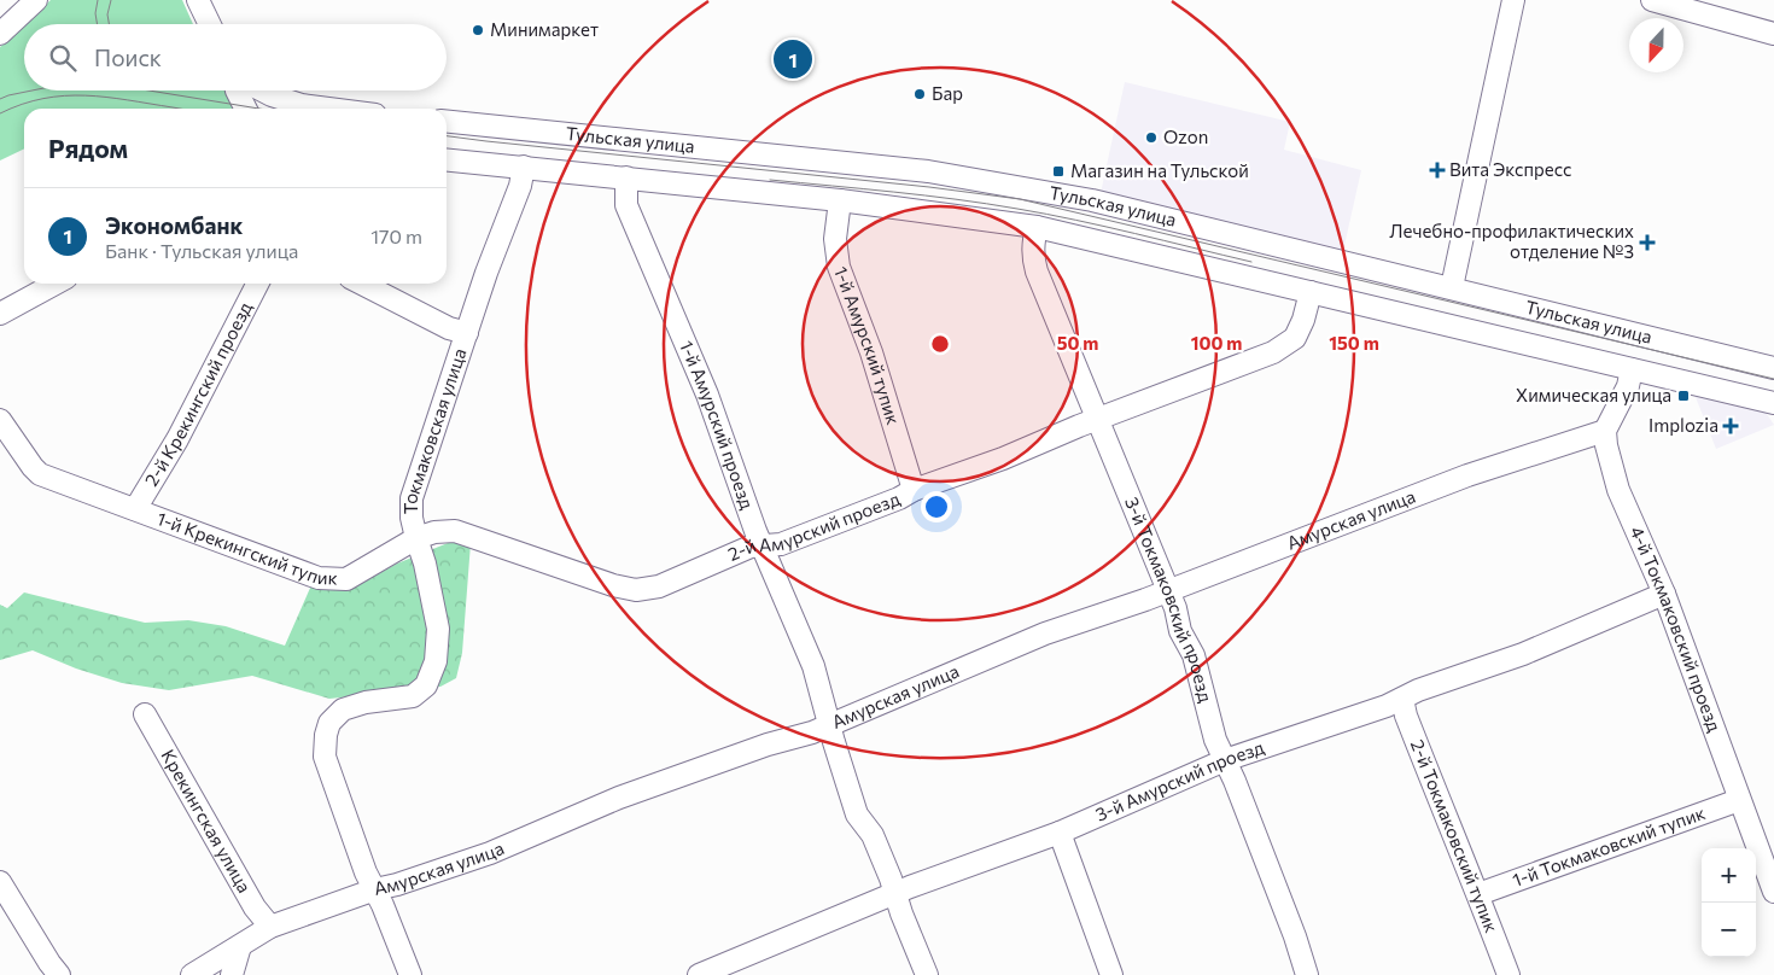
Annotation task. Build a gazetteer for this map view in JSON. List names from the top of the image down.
{
  "streets": {
    "street": [
      "Тульская улица",
      "1-й Амурский тупик",
      "2-й Крекингский проезд",
      "1-й Амурский проезд",
      "Токмаковская улица",
      "Амурская улица",
      "2-й Амурский проезд",
      "1-й Крекингский тупик",
      "3-й Токмаковский проезд",
      "4-й Токмаковский проезд",
      "3-й Амурский проезд",
      "Крекингская улица",
      "2-й Токмаковский тупик",
      "1-й Токмаковский тупик"
    ]
  },
  "crossings": [
    ["Тульская улица", "1-й Амурский тупик"],
    ["Тульская улица", "1-й Амурский проезд"],
    ["Тульская улица", "Токмаковская улица"],
    ["Тульская улица", "2-й Амурский проезд"],
    ["Тульская улица", "3-й Токмаковский проезд"],
    ["1-й Амурский тупик", "2-й Амурский проезд"],
    ["2-й Крекингский проезд", "1-й Крекингский тупик"],
    ["1-й Амурский проезд", "Амурская улица"],
    ["1-й Амурский проезд", "2-й Амурский проезд"],
    ["1-й Амурский проезд", "3-й Амурский проезд"],
    ["Токмаковская улица", "Амурская улица"],
    ["Токмаковская улица", "2-й Амурский проезд"],
    ["Токмаковская улица", "1-й Крекингский тупик"],
    ["Амурская улица", "3-й Токмаковский проезд"],
    ["Амурская улица", "4-й Токмаковский проезд"],
    ["Амурская улица", "Крекингская улица"],
    ["2-й Амурский проезд", "1-й Крекингский тупик"],
    ["2-й Амурский проезд", "3-й Токмаковский проезд"],
    ["3-й Токмаковский проезд", "3-й Амурский проезд"],
    ["4-й Токмаковский проезд", "3-й Амурский проезд"],
    ["4-й Токмаковский проезд", "1-й Токмаковский тупик"],
    ["3-й Амурский проезд", "2-й Токмаковский тупик"],
    ["2-й Токмаковский тупик", "1-й Токмаковский тупик"]
  ],
  "places": {
    "other": ["Минимаркет", "Бар", "Ozon"],
    "health": ["Вита Экспресс", "Лечебно-профилактических отделение №3", "Implozia"],
    "transit": ["Магазин на Тульской", "Химическая улица"]
  },
  "north": "bottom",
  "page": {
    "search": "Поиск",
    "pins": "1",
    "heading": "Рядом",
    "list": [
      {
        "mark": "1",
        "name": "Экономбанк",
        "note": "Банк · Тульская улица",
        "value": "170 m"
      }
    ],
    "map_buttons": ["+", "−"]
  },
  "rings": ["50 m", "100 m", "150 m"]
}
